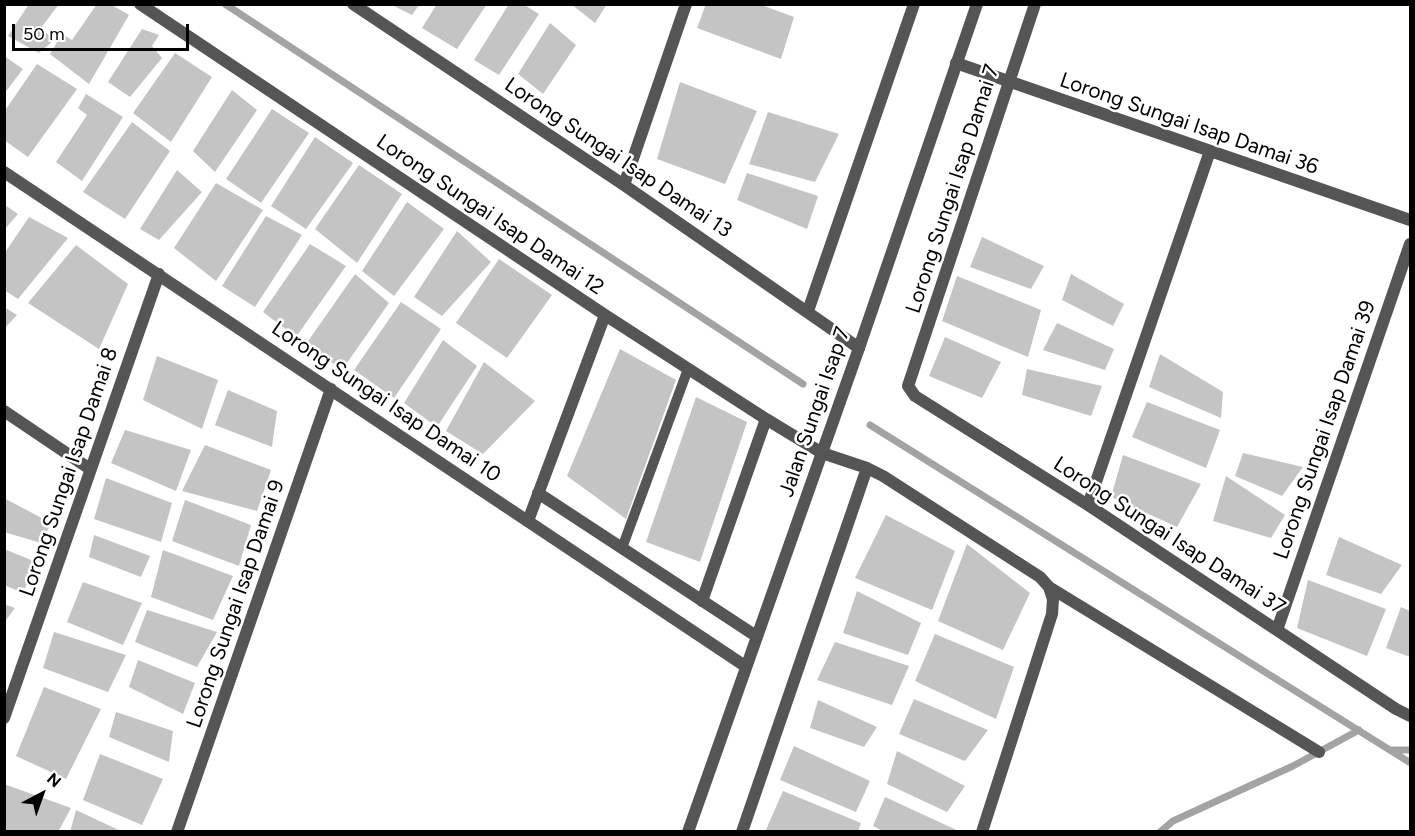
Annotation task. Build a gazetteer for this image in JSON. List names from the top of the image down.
{
  "streets": {
    "street": [
      "Lorong Sungai Isap Damai 36",
      "Lorong Sungai Isap Damai 13",
      "Lorong Sungai Isap Damai 7",
      "Lorong Sungai Isap Damai 12",
      "Lorong Sungai Isap Damai 10",
      "Jalan Sungai Isap 7",
      "Lorong Sungai Isap Damai 39",
      "Lorong Sungai Isap Damai 8",
      "Lorong Sungai Isap Damai 37",
      "Lorong Sungai Isap Damai 9"
    ]
  },
  "crossings": [
    ["Lorong Sungai Isap Damai 36", "Lorong Sungai Isap Damai 7"],
    ["Lorong Sungai Isap Damai 36", "Jalan Sungai Isap 7"],
    ["Lorong Sungai Isap Damai 13", "Jalan Sungai Isap 7"],
    ["Lorong Sungai Isap Damai 7", "Lorong Sungai Isap Damai 37"],
    ["Lorong Sungai Isap Damai 12", "Jalan Sungai Isap 7"],
    ["Lorong Sungai Isap Damai 10", "Jalan Sungai Isap 7"],
    ["Lorong Sungai Isap Damai 10", "Lorong Sungai Isap Damai 8"],
    ["Lorong Sungai Isap Damai 10", "Lorong Sungai Isap Damai 9"],
    ["Lorong Sungai Isap Damai 39", "Lorong Sungai Isap Damai 37"]
  ],
  "scale_bar": "50 m",
  "north": "top right"
}
